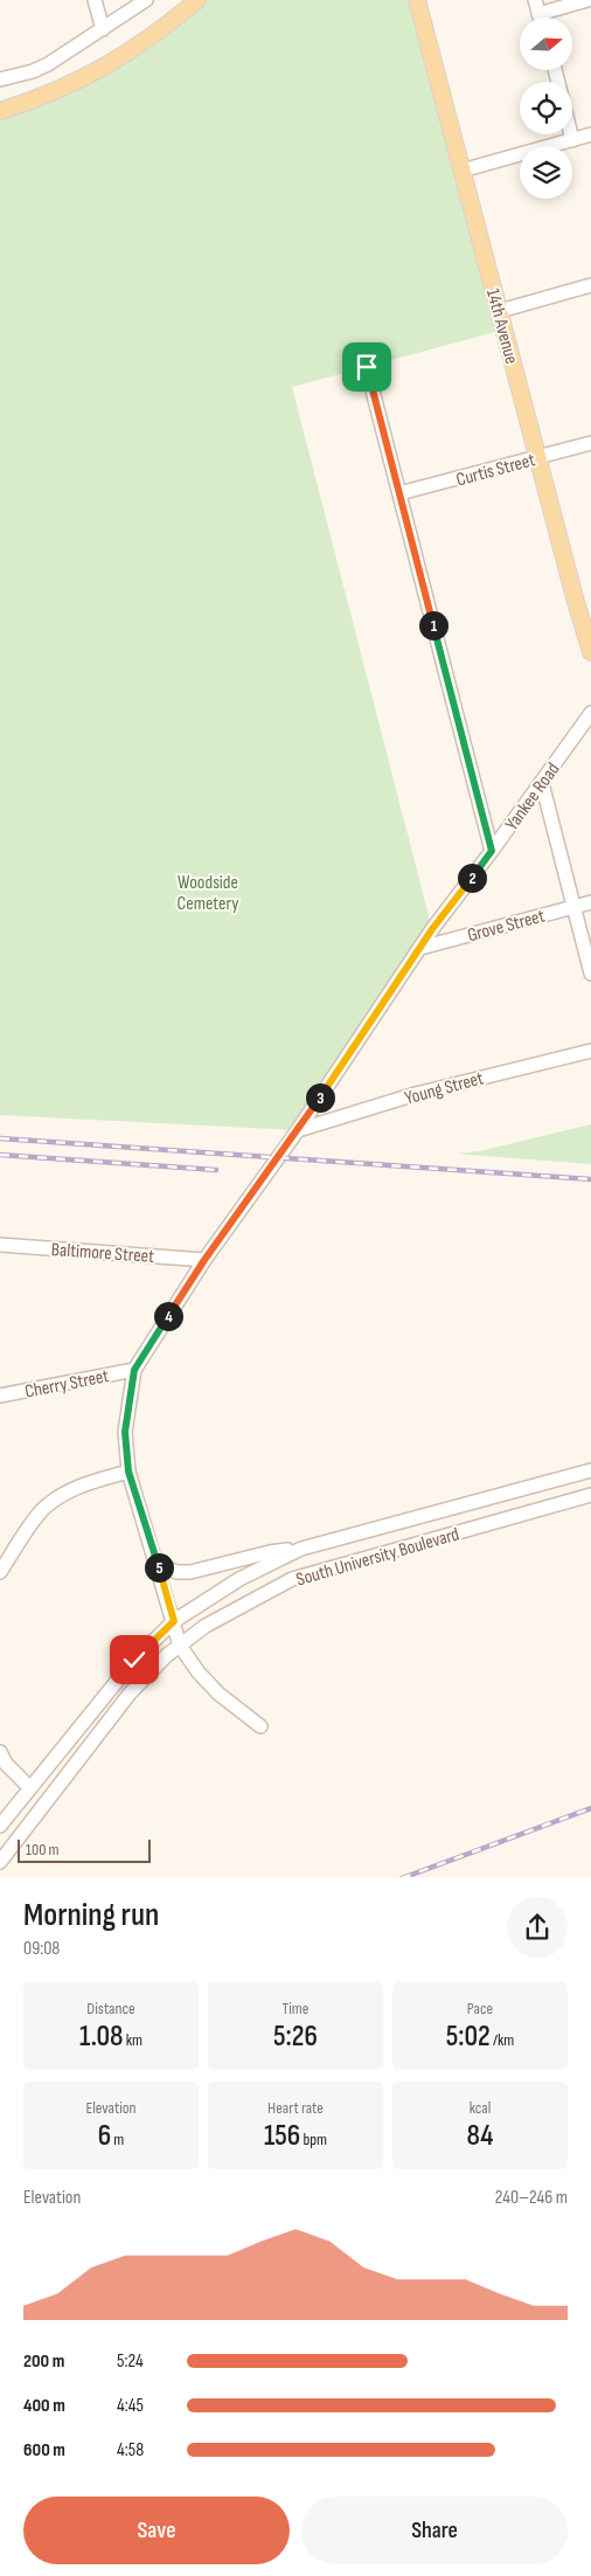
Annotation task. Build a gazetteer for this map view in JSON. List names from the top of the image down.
{
  "streets": {
    "main road": ["14th Avenue"],
    "street": [
      "Curtis Street",
      "Yankee Road",
      "Grove Street",
      "Young Street",
      "Baltimore Street",
      "Cherry Street",
      "South University Boulevard"
    ]
  },
  "crossings": [
    ["14th Avenue", "Curtis Street"],
    ["Yankee Road", "Grove Street"],
    ["Yankee Road", "Young Street"],
    ["Yankee Road", "Baltimore Street"],
    ["Yankee Road", "Cherry Street"]
  ],
  "parks": ["Woodside Cemetery"],
  "scale_bar": "100 m",
  "north": "right",
  "page": {
    "pins": [
      "1",
      "2",
      "3",
      "4",
      "5"
    ],
    "scale": "100 m",
    "heading": ["Morning run", "09:08"],
    "stats": [
      ["Distance", "1.08 km"],
      ["Time", "5:26"],
      ["Pace", "5:02 /km"],
      ["Elevation", "6 m"],
      ["Heart rate", "156 bpm"],
      ["kcal", "84"]
    ],
    "chart": ["Elevation", "240–246 m"],
    "list": [
      {
        "name": "200 m",
        "note": "5:24"
      },
      {
        "name": "400 m",
        "note": "4:45"
      },
      {
        "name": "600 m",
        "note": "4:58"
      }
    ],
    "buttons": ["Save", "Share"]
  }
}
